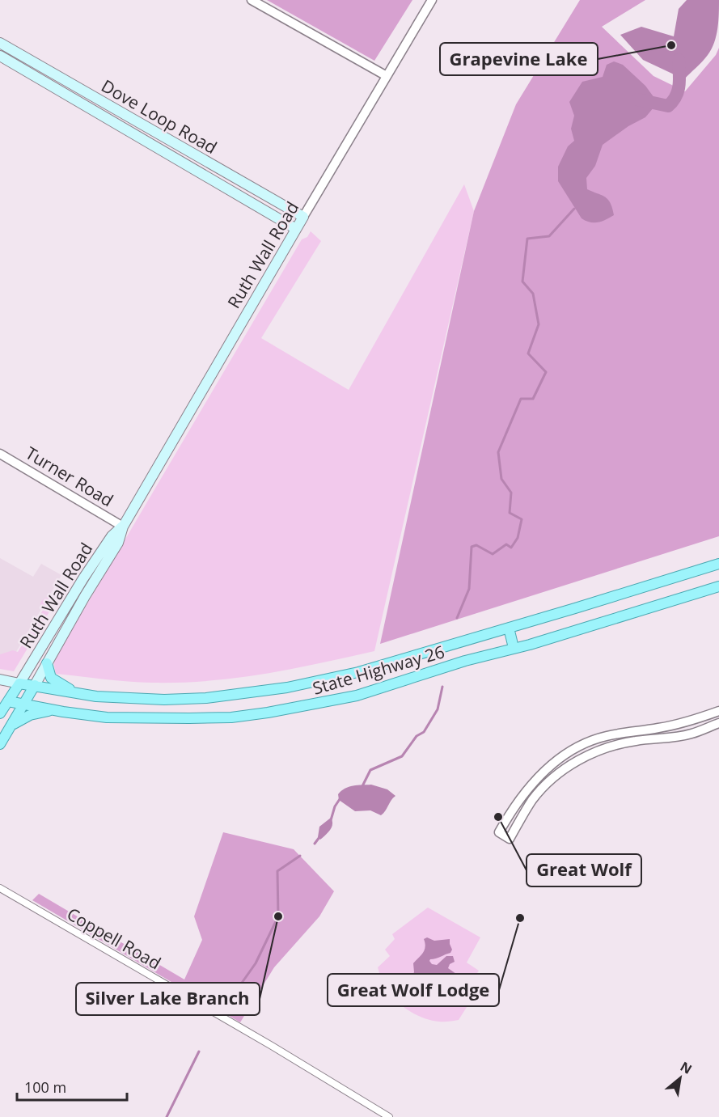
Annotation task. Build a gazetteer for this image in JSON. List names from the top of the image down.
{
  "streets": {
    "main road": ["Dove Loop Road", "Ruth Wall Road", "State Highway 26"],
    "street": ["Turner Road", "Coppell Road"]
  },
  "crossings": [
    ["Dove Loop Road", "Ruth Wall Road"],
    ["Ruth Wall Road", "Turner Road"],
    ["Ruth Wall Road", "State Highway 26"]
  ],
  "places": [
    "Grapevine Lake",
    "Great Wolf",
    "Silver Lake Branch",
    "Great Wolf Lodge"
  ],
  "scale_bar": "100 m",
  "north": "top right"
}
